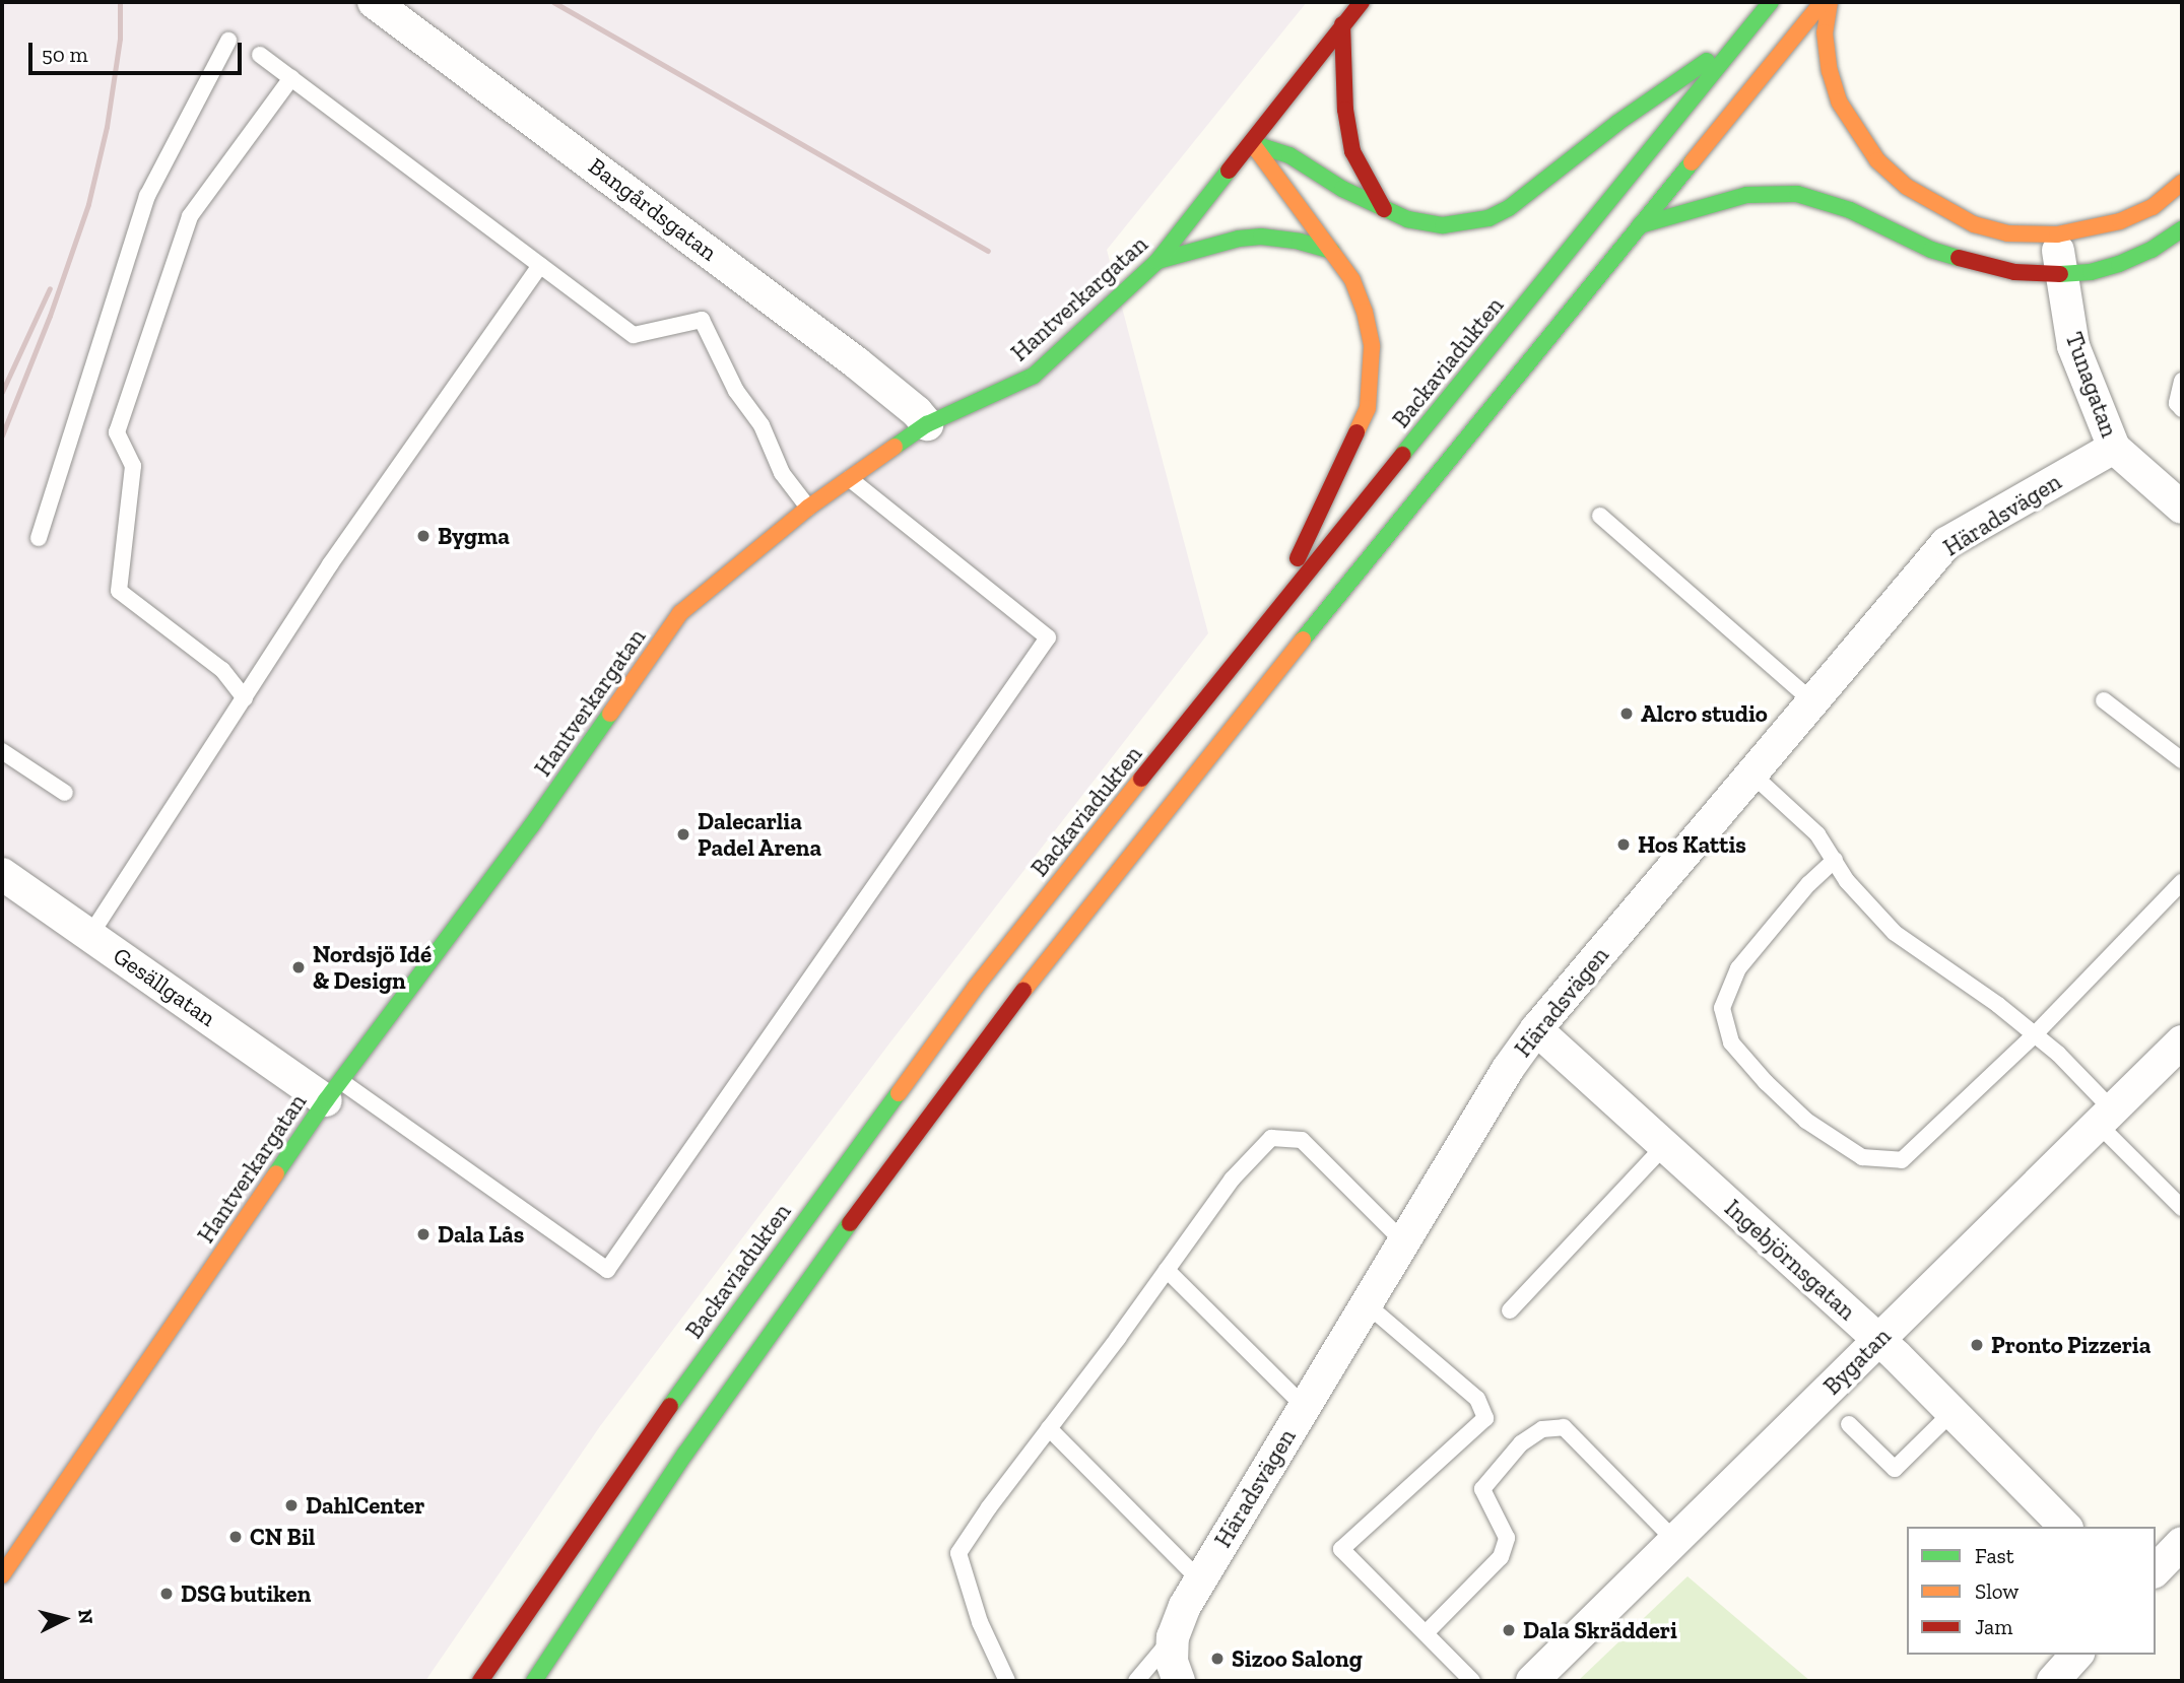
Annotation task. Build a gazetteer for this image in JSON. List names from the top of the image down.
{
  "streets": {
    "main road": ["Hantverkargatan", "Backaviadukten"],
    "street": [
      "Bangårdsgatan",
      "Tunagatan",
      "Häradsvägen",
      "Gesällgatan",
      "Ingebjörnsgatan",
      "Bygatan"
    ]
  },
  "crossings": [
    ["Bangårdsgatan", "Hantverkargatan"],
    ["Hantverkargatan", "Gesällgatan"],
    ["Tunagatan", "Häradsvägen"],
    ["Häradsvägen", "Ingebjörnsgatan"],
    ["Ingebjörnsgatan", "Bygatan"]
  ],
  "places": [
    "Bygma",
    "Alcro studio",
    "Dalecarlia Padel Arena",
    "Hos Kattis",
    "Nordsjö Idé & Design",
    "Dala Lås",
    "Pronto Pizzeria",
    "DahlCenter",
    "CN Bil",
    "DSG butiken",
    "Dala Skrädderi",
    "Sizoo Salong"
  ],
  "legend": ["Fast", "Slow", "Jam"],
  "scale_bar": "50 m",
  "north": "right"
}
